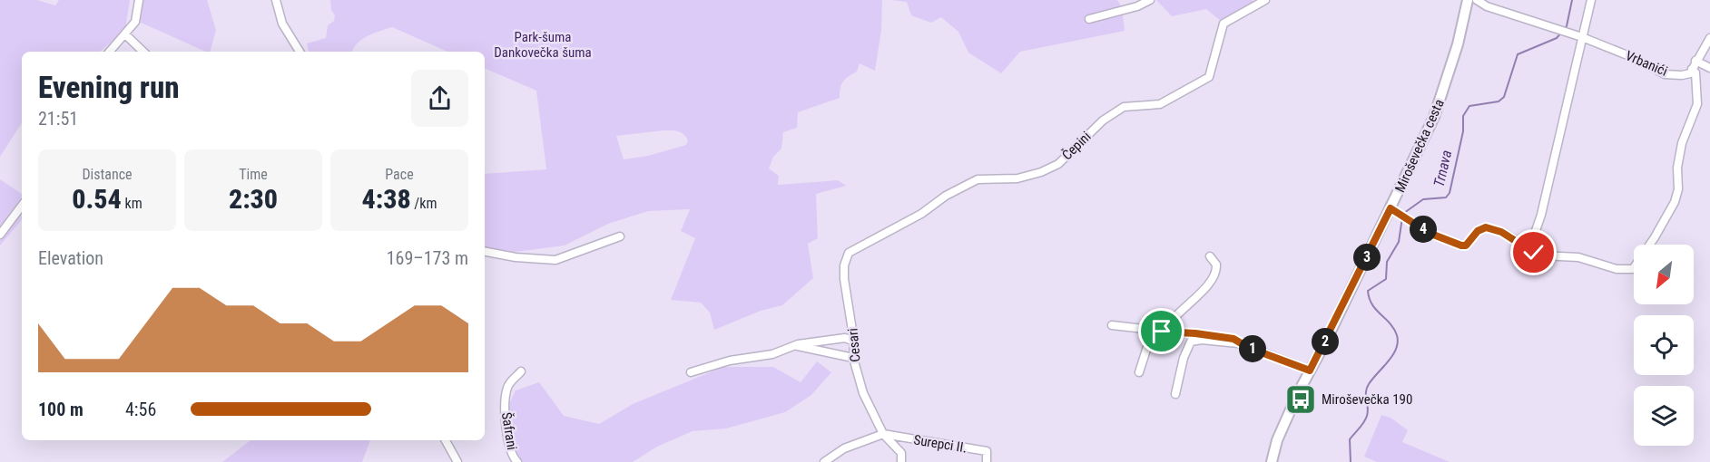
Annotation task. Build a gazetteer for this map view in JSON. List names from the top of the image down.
{
  "streets": {
    "main road": ["Miroševečka cesta"],
    "street": [
      "Vrbanići",
      "Čepini",
      "Cesari",
      "Šafrani",
      "Surepci II."
    ]
  },
  "crossings": [
    ["Čepini", "Cesari"],
    ["Cesari", "Surepci II."]
  ],
  "water": ["Trnava"],
  "parks": ["Park-šuma Dankovečka šuma"],
  "places": {
    "bus stop": ["Miroševečka 190"]
  },
  "north": "bottom left",
  "page": {
    "heading": ["Evening run", "21:51"],
    "stats": [
      ["Distance", "0.54 km"],
      ["Time", "2:30"],
      ["Pace", "4:38 /km"]
    ],
    "pins": [
      "4",
      "3",
      "2",
      "1"
    ],
    "chart": ["Elevation", "169–173 m"],
    "list": [
      {
        "name": "100 m",
        "note": "4:56"
      }
    ]
  }
}
